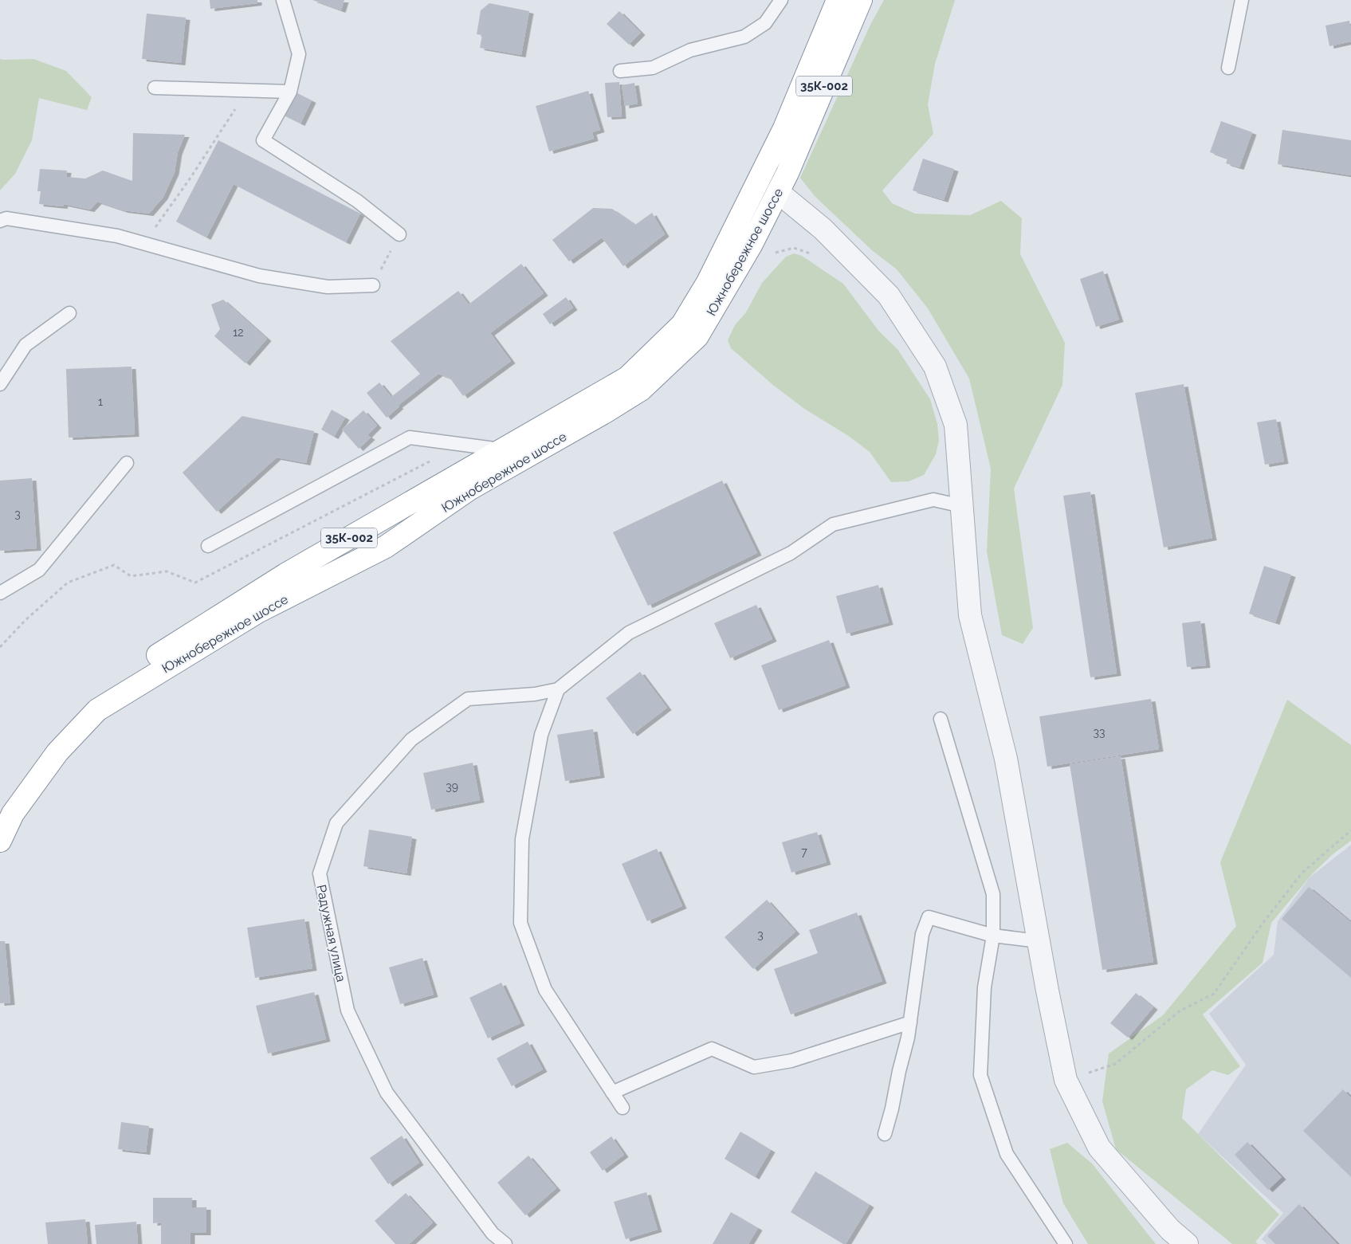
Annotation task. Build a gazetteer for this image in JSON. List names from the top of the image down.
{
  "streets": {
    "highway": ["35К-002", "Южнобережное шоссе"],
    "lane": ["Радужная улица"]
  },
  "house_numbers": [
    "12",
    "1",
    "3",
    "33",
    "39",
    "7",
    "3"
  ]
}
